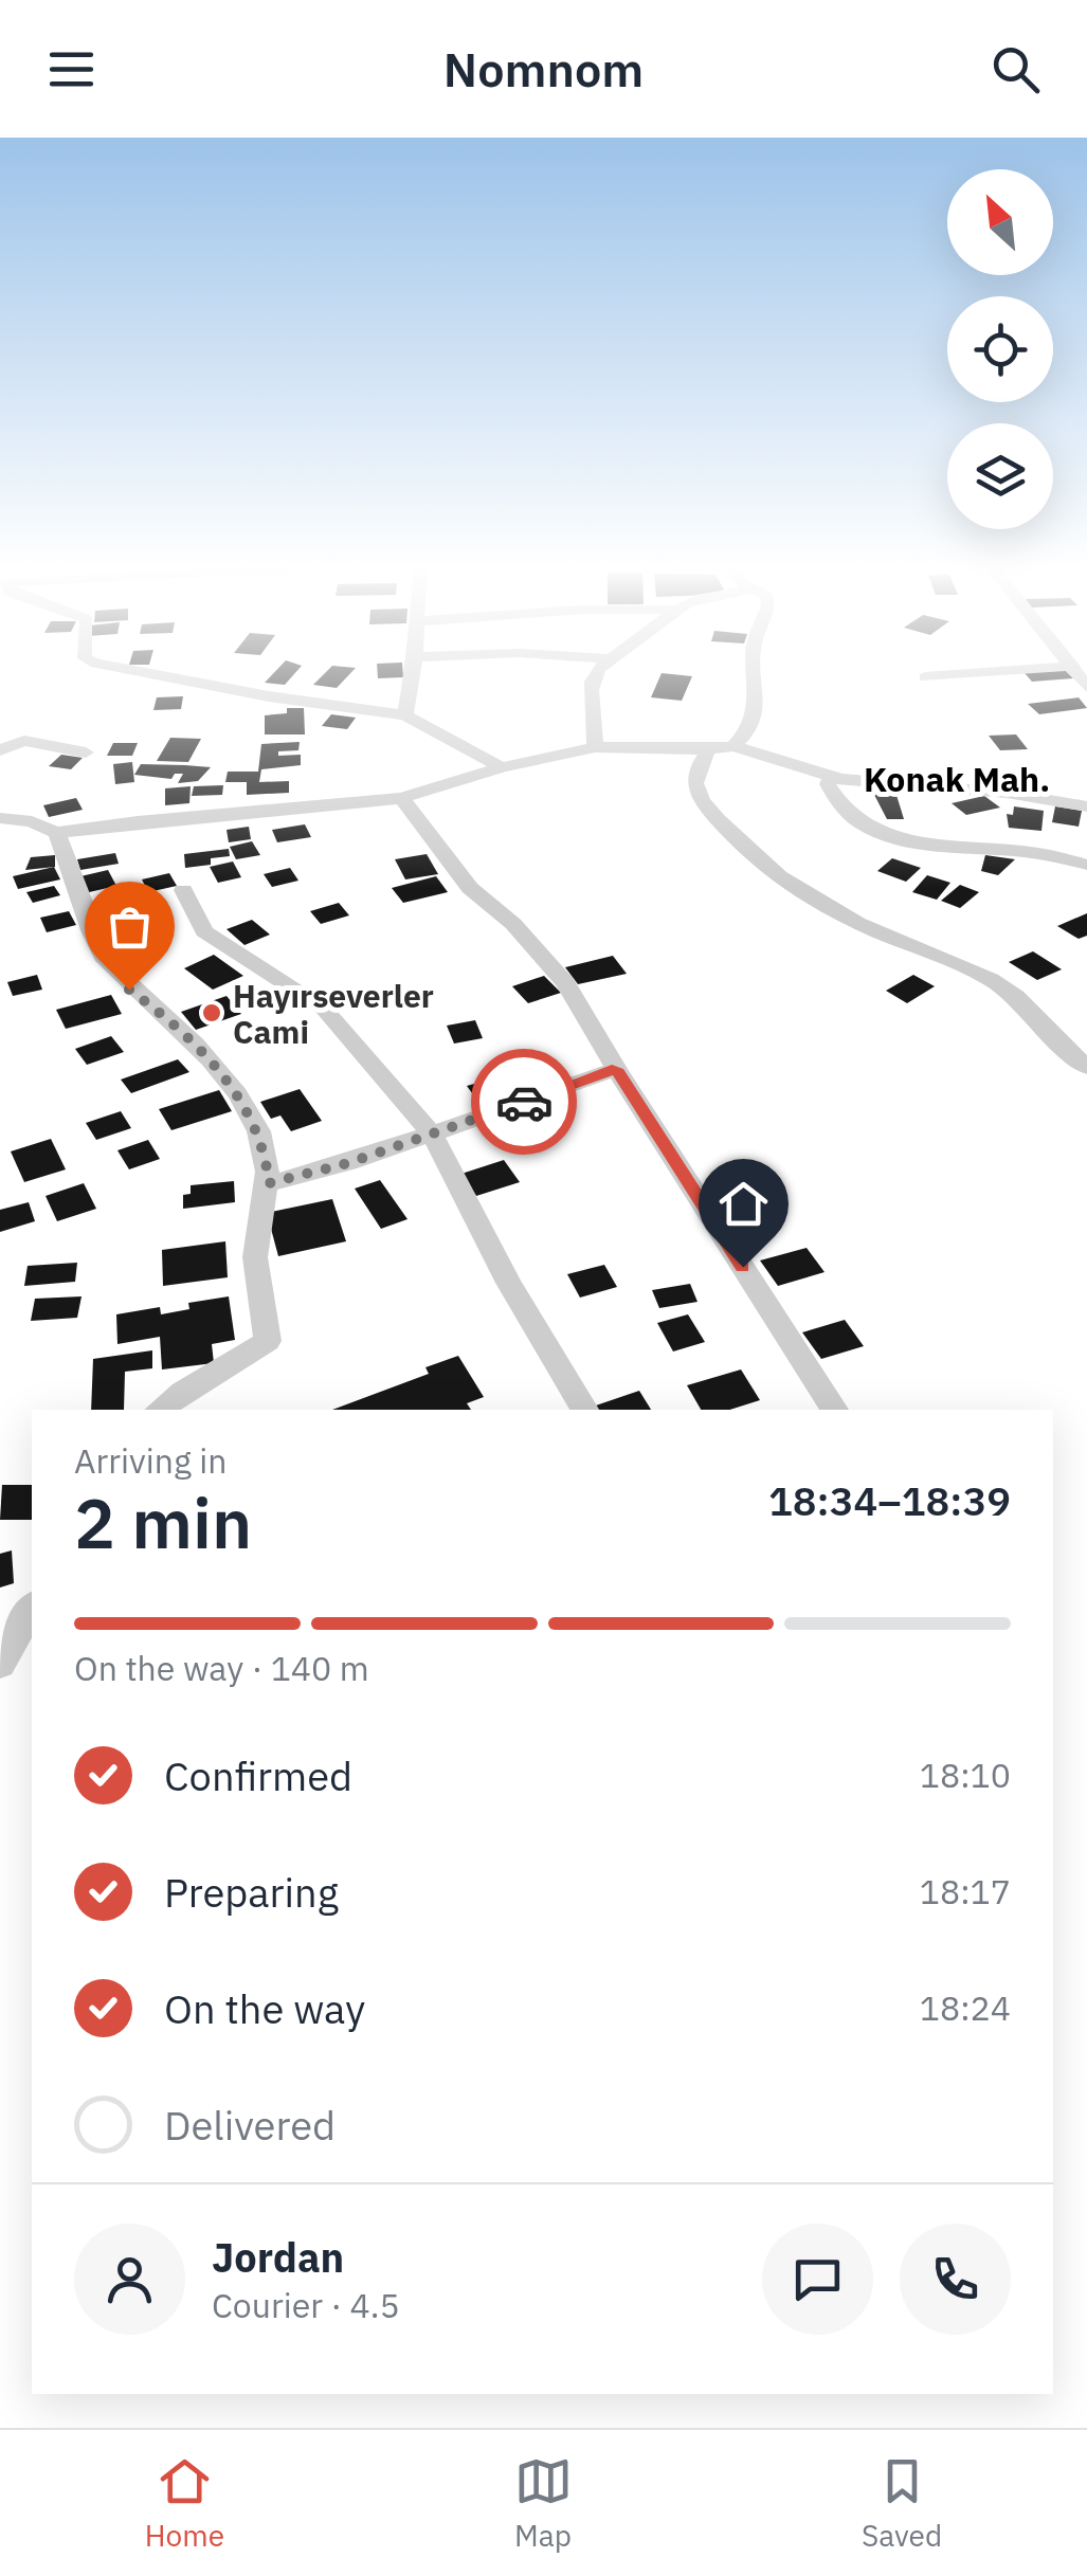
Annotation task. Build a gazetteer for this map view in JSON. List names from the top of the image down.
{
  "districts": ["Konak Mah."],
  "places": ["Hayırseverler Cami"],
  "north": "top left",
  "page": {
    "header": "Nomnom",
    "heading": ["2 min", "Arriving in", "18:34–18:39"],
    "panel": ["Jordan", "Courier · 4.5"],
    "bar": "On the way · 140 m",
    "list": [
      ["Confirmed", "18:10"],
      ["Preparing", "18:17"],
      ["On the way", "18:24"],
      "Delivered"
    ],
    "tabs": ["Home", "Map", "Saved"]
  }
}
